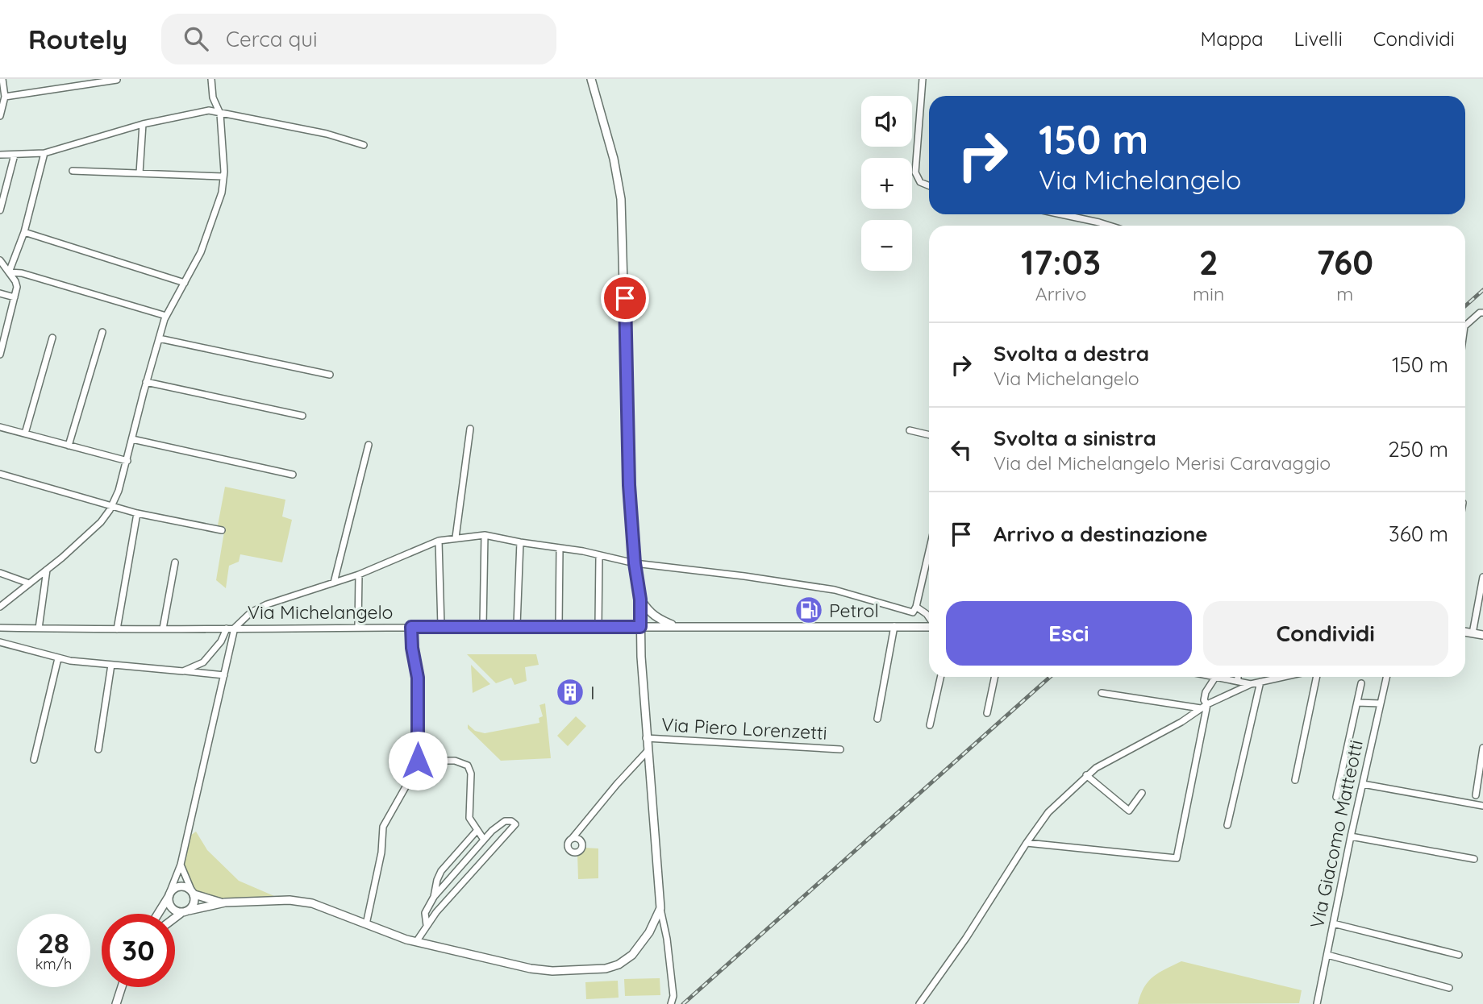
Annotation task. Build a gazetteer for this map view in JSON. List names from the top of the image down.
{
  "streets": {
    "street": ["Via Michelangelo", "Via Piero Lorenzetti", "Via Giacomo Matteotti"]
  },
  "places": {
    "fuel station": ["Petrol"],
    "building": ["I"]
  },
  "page": {
    "header": "Routely",
    "search": "Cerca qui",
    "nav": ["Mappa", "Livelli", "Condividi"],
    "map_buttons": ["+", "−"],
    "turn": ["150 m", "Via Michelangelo"],
    "eta": [
      "17:03",
      "Arrivo",
      "2",
      "min",
      "760",
      "m"
    ],
    "list": [
      {
        "name": "Svolta a destra",
        "note": "Via Michelangelo",
        "value": "150 m"
      },
      {
        "name": "Svolta a sinistra",
        "note": "Via del Michelangelo Merisi Caravaggio",
        "value": "250 m"
      },
      {
        "name": "Arrivo a destinazione",
        "value": "360 m"
      }
    ],
    "buttons": ["Esci", "Condividi"],
    "speed": "28 km/h",
    "limit": "30"
  }
}
